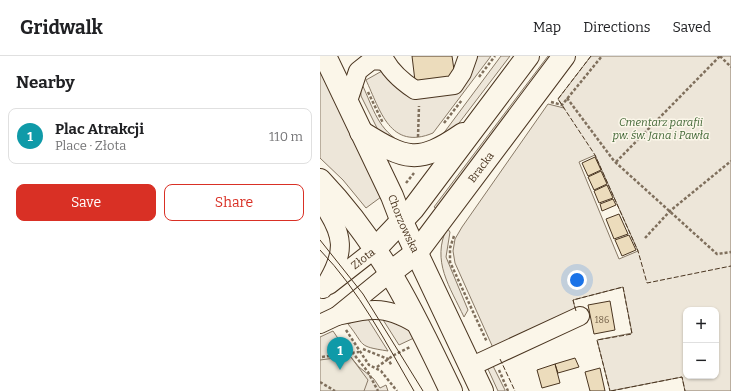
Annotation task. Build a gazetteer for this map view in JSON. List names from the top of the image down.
{
  "streets": {
    "main road": ["Bracka", "Chorzowska", "Złota"]
  },
  "crossings": [
    ["Bracka", "Chorzowska"],
    ["Chorzowska", "Złota"]
  ],
  "parks": ["Cmentarz parafii pw. św. Jana i Pawła"],
  "house_numbers": ["186"],
  "page": {
    "header": "Gridwalk",
    "nav": ["Map", "Directions", "Saved"],
    "heading": "Nearby",
    "list": [
      {
        "mark": "1",
        "name": "Plac Atrakcji",
        "note": "Place · Złota",
        "value": "110 m"
      }
    ],
    "buttons": ["Save", "Share"],
    "map_buttons": ["+", "−"],
    "pins": "1"
  }
}
